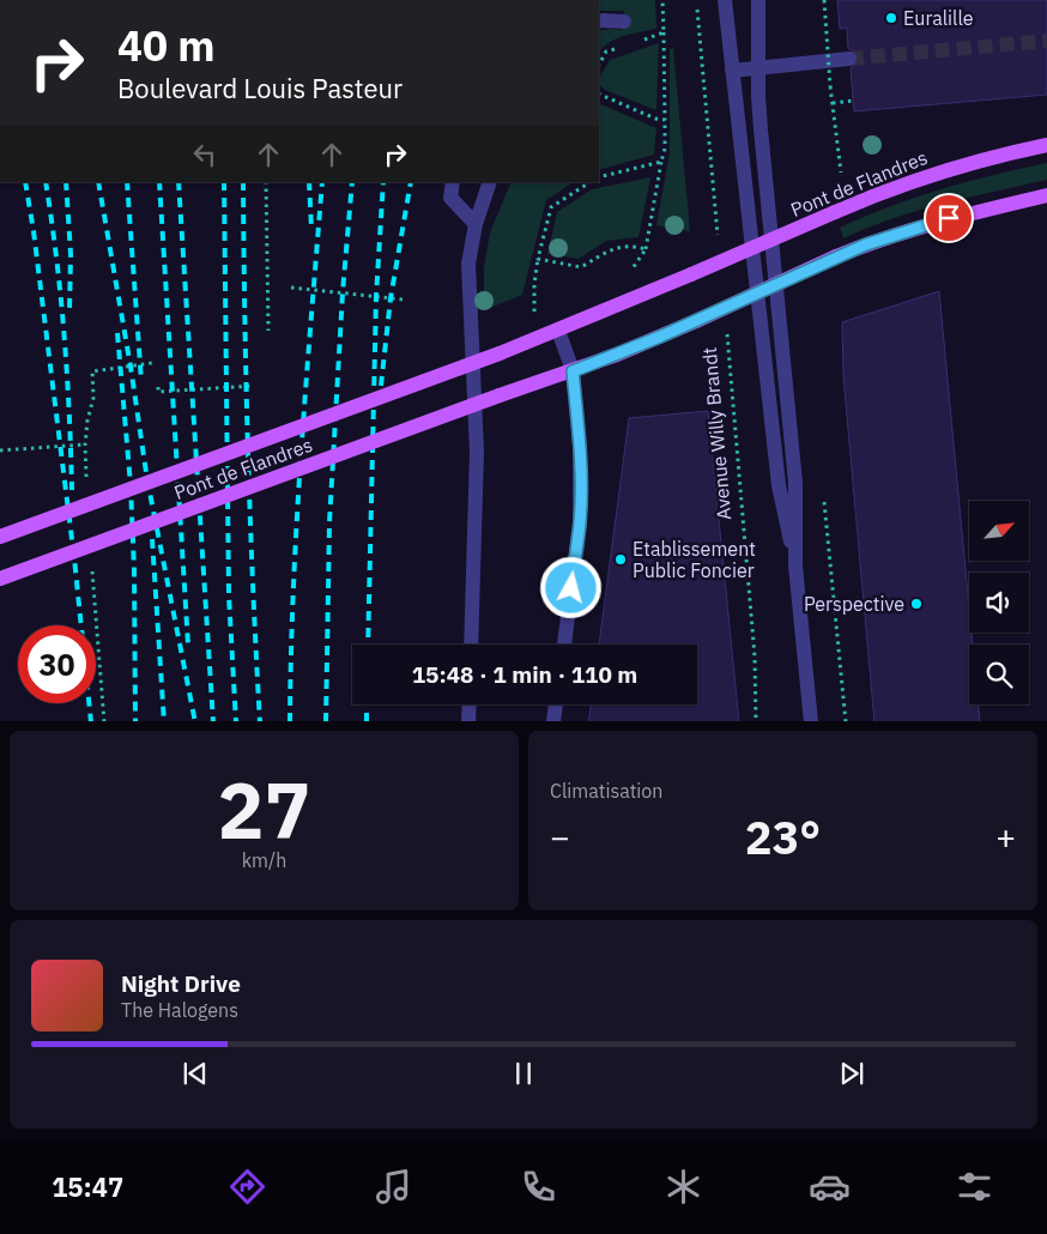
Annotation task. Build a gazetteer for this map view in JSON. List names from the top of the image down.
{
  "streets": {
    "main road": ["Pont de Flandres"],
    "path": ["Avenue Willy Brandt"]
  },
  "places": ["Euralille", "Etablissement Public Foncier", "Perspective"],
  "north": "top right",
  "page": {
    "turn": ["40 m", "Boulevard Louis Pasteur"],
    "limit": "30",
    "trip": "15:48 · 1 min · 110 m",
    "tile": [
      ["27", "km/h"],
      "Climatisation"
    ],
    "heat": ["−", "23°", "+"],
    "song": ["Night Drive", "The Halogens"],
    "tabs": "15:47"
  }
}
